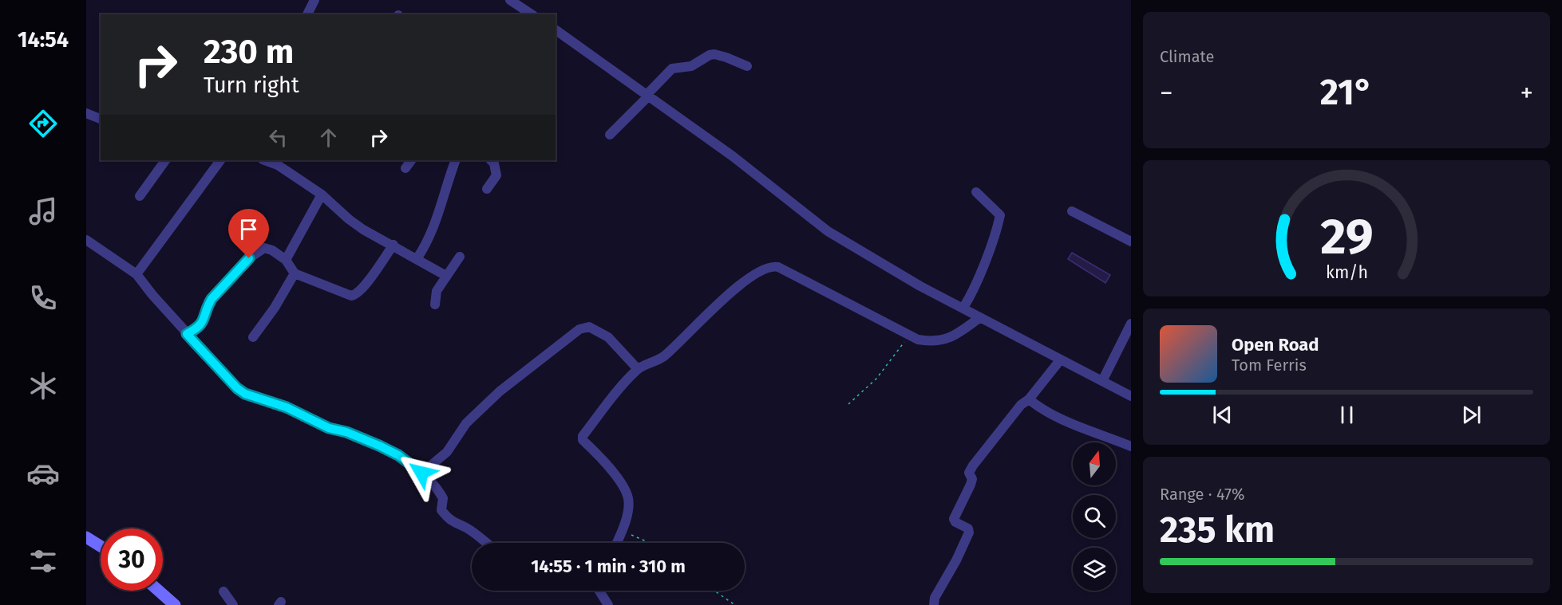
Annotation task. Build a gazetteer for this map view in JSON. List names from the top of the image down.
{
  "north": "top",
  "page": {
    "tabs": "14:54",
    "tile": [
      "Climate",
      ["Range · 47%", "235 km"]
    ],
    "turn": ["230 m", "Turn right"],
    "heat": ["−", "21°", "+"],
    "song": ["Open Road", "Tom Ferris"],
    "limit": "30",
    "trip": "14:55 · 1 min · 310 m",
    "gauge": ["29", "km/h"]
  }
}
